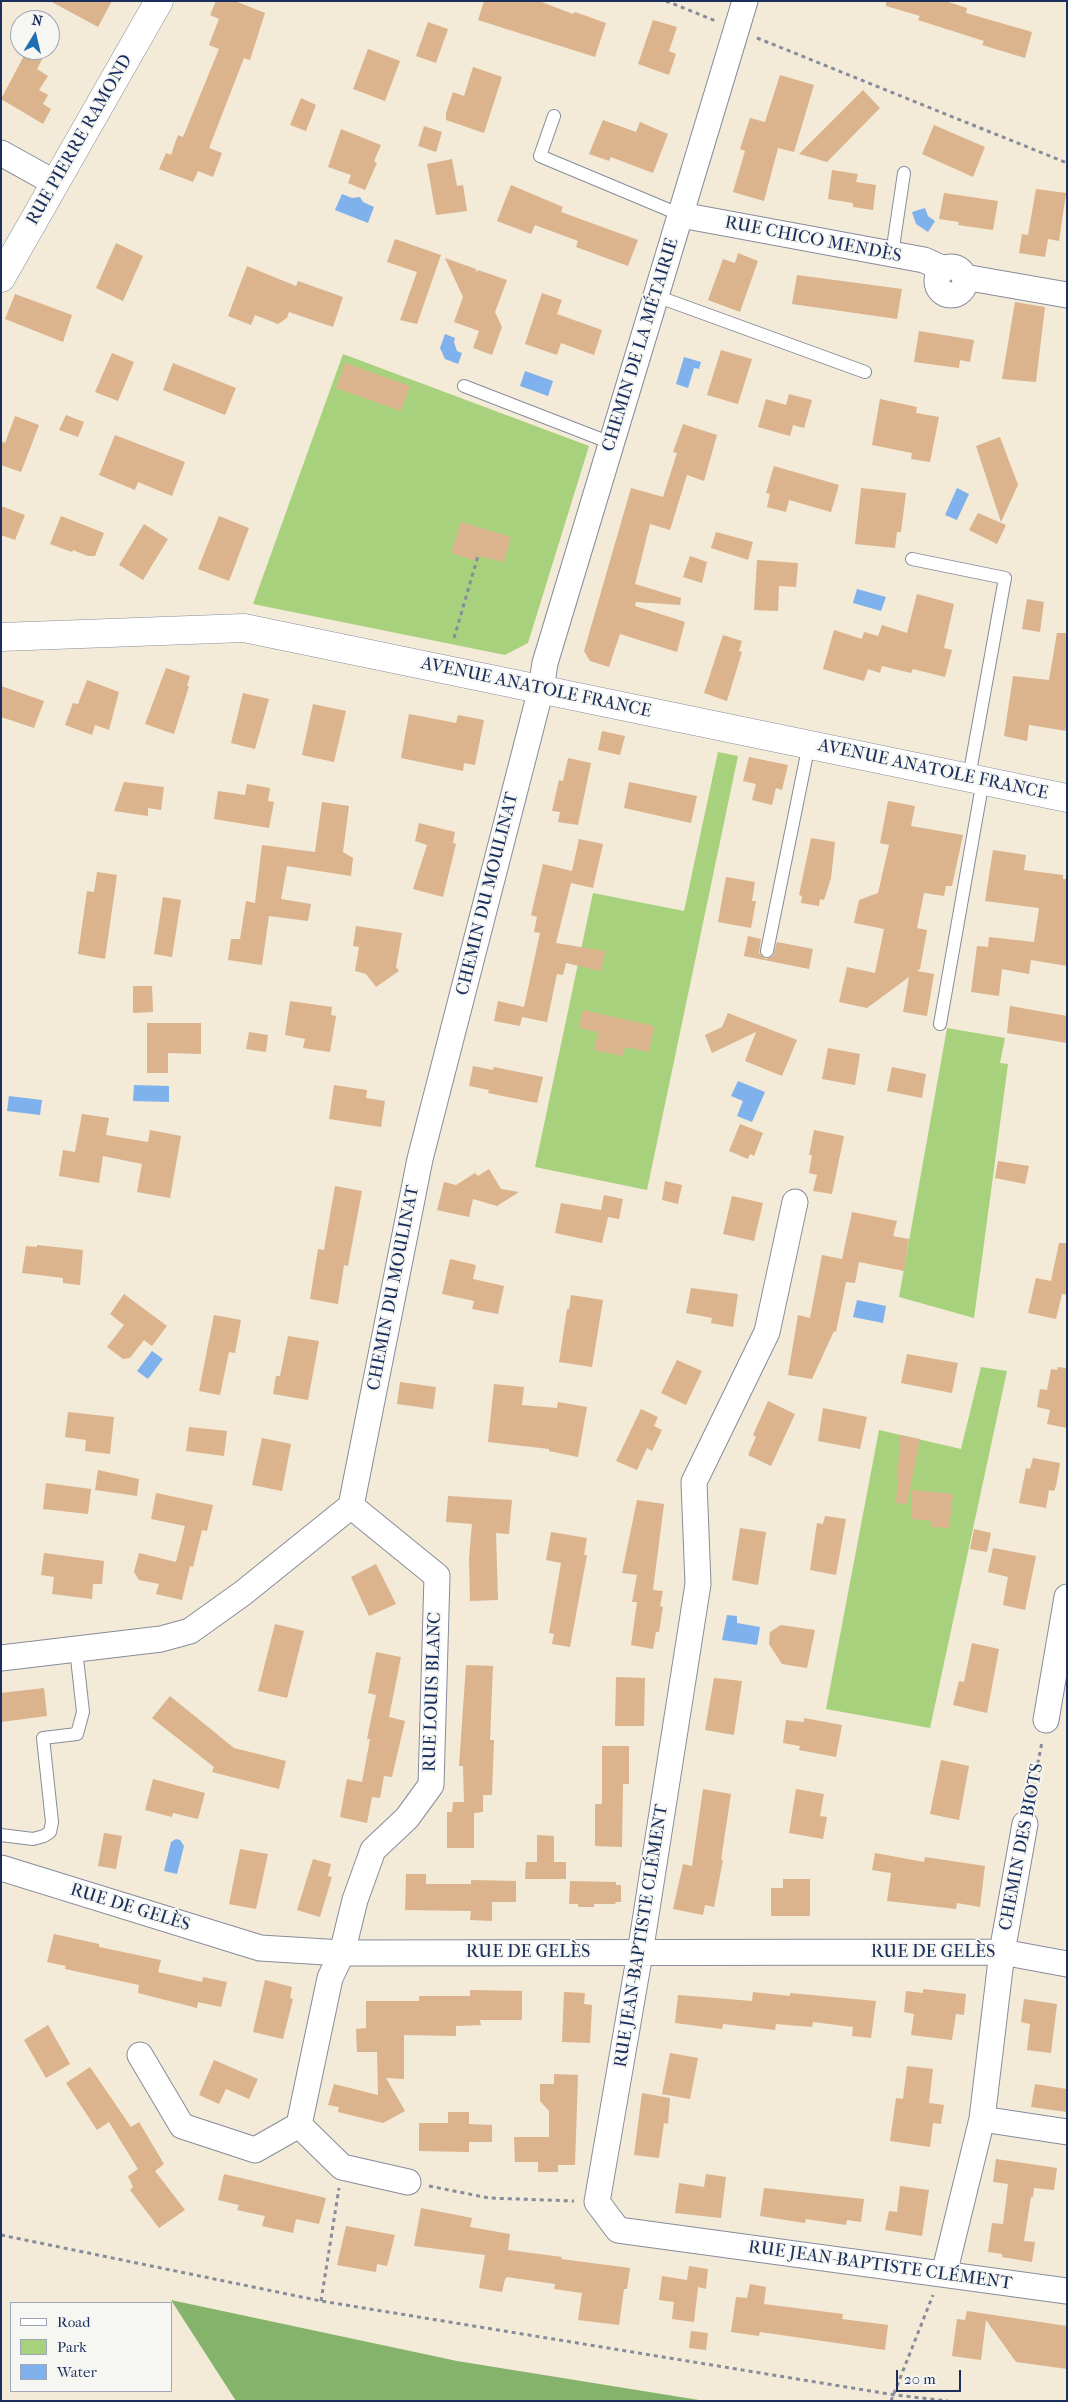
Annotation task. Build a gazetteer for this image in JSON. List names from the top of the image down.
{
  "streets": {
    "street": [
      "RUE PIERRE RAMOND",
      "RUE CHICO MENDÈS",
      "CHEMIN DE LA MÉTAIRIE",
      "AVENUE ANATOLE FRANCE",
      "CHEMIN DU MOULINAT",
      "RUE LOUIS BLANC",
      "CHEMIN DES BIOTS",
      "RUE DE GELÈS",
      "RUE JEAN-BAPTISTE CLÉMENT"
    ]
  },
  "crossings": [
    ["RUE CHICO MENDÈS", "CHEMIN DE LA MÉTAIRIE"],
    ["CHEMIN DE LA MÉTAIRIE", "AVENUE ANATOLE FRANCE"],
    ["CHEMIN DE LA MÉTAIRIE", "CHEMIN DU MOULINAT"],
    ["AVENUE ANATOLE FRANCE", "CHEMIN DU MOULINAT"],
    ["CHEMIN DU MOULINAT", "RUE LOUIS BLANC"],
    ["RUE LOUIS BLANC", "RUE DE GELÈS"],
    ["CHEMIN DES BIOTS", "RUE DE GELÈS"],
    ["CHEMIN DES BIOTS", "RUE JEAN-BAPTISTE CLÉMENT"],
    ["RUE DE GELÈS", "RUE JEAN-BAPTISTE CLÉMENT"]
  ],
  "legend": ["Road", "Park", "Water"],
  "scale_bar": "20 m",
  "north": "top"
}
